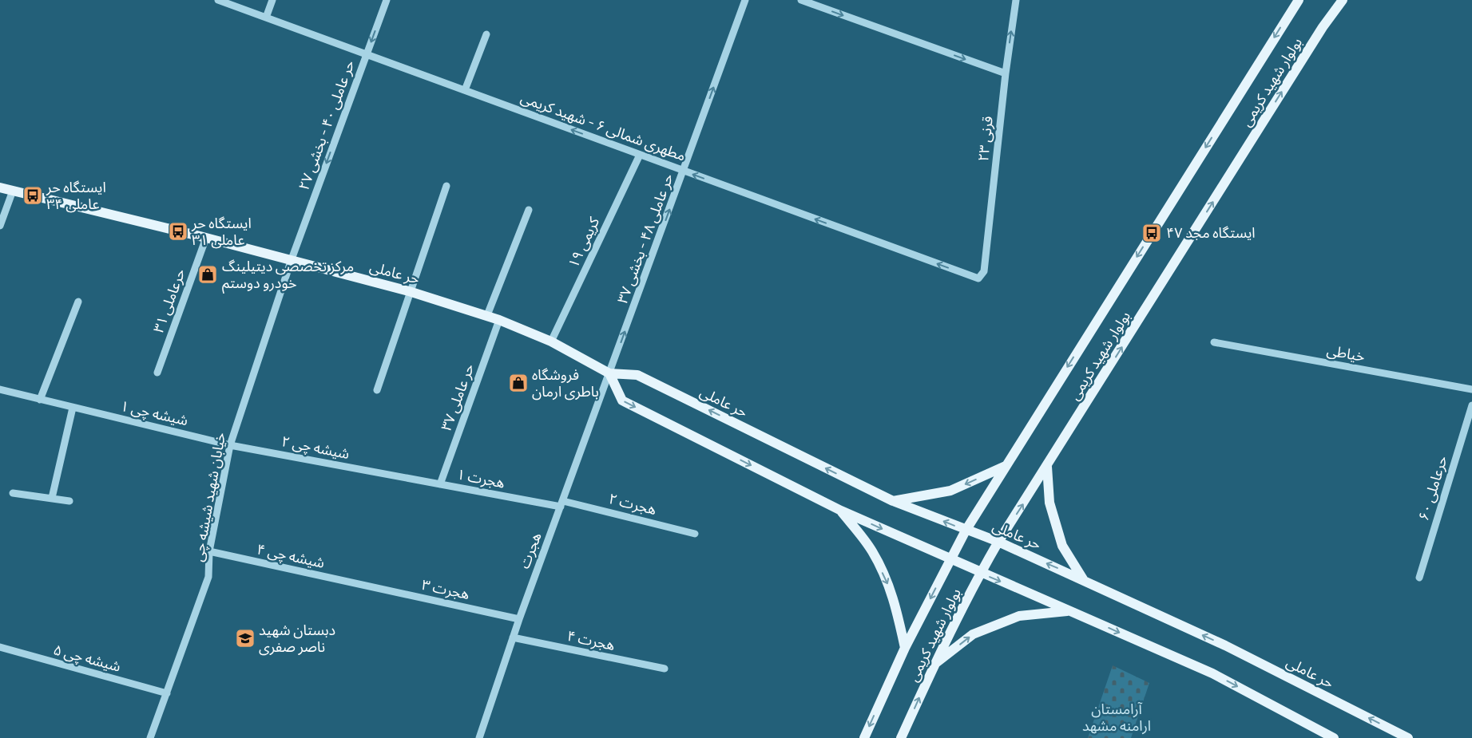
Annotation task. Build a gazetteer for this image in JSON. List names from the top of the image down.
{
  "streets": {
    "main road": ["بولوار شهید کریمی", "حر عاملی"],
    "street": [
      "حر عاملی ۴۰ - بخشی ۲۷",
      "مطهری شمالی ۶ - شهید کریمی",
      "قرنی ۲۳",
      "حر عاملی ۴۸ - بخشی ۳۷",
      "کریمی ۱۹",
      "حرعاملی ۳۱",
      "خیاطی",
      "حر عاملی ۳۷",
      "شیشه چی ۱",
      "شیشه چی ۲",
      "هجرت ۱",
      "حرعاملی ۶۰",
      "خیابان شهید شیشه چی",
      "هجرت ۲",
      "هجرت",
      "شیشه چی ۴",
      "هجرت ۳",
      "هجرت ۴",
      "شیشه چی ۵"
    ]
  },
  "crossings": [
    ["بولوار شهید کریمی", "حر عاملی"],
    ["حر عاملی ۴۰ - بخشی ۲۷", "مطهری شمالی ۶ - شهید کریمی"],
    ["حر عاملی ۴۰ - بخشی ۲۷", "حر عاملی"],
    ["حر عاملی ۴۰ - بخشی ۲۷", "خیابان شهید شیشه چی"],
    ["مطهری شمالی ۶ - شهید کریمی", "قرنی ۲۳"],
    ["مطهری شمالی ۶ - شهید کریمی", "حر عاملی ۴۸ - بخشی ۳۷"],
    ["مطهری شمالی ۶ - شهید کریمی", "کریمی ۱۹"],
    ["حر عاملی ۴۸ - بخشی ۳۷", "حر عاملی"],
    ["حر عاملی ۴۸ - بخشی ۳۷", "هجرت"],
    ["کریمی ۱۹", "حر عاملی"],
    ["حر عاملی", "حرعاملی ۳۱"],
    ["حر عاملی", "حر عاملی ۳۷"],
    ["حر عاملی", "خیابان شهید شیشه چی"],
    ["حر عاملی", "هجرت"],
    ["حر عاملی ۳۷", "هجرت ۱"],
    ["شیشه چی ۱", "شیشه چی ۲"],
    ["شیشه چی ۱", "خیابان شهید شیشه چی"],
    ["شیشه چی ۲", "هجرت ۱"],
    ["شیشه چی ۲", "خیابان شهید شیشه چی"],
    ["هجرت ۱", "هجرت ۲"],
    ["هجرت ۱", "هجرت"],
    ["خیابان شهید شیشه چی", "شیشه چی ۴"],
    ["خیابان شهید شیشه چی", "شیشه چی ۵"],
    ["هجرت ۲", "هجرت"],
    ["هجرت", "هجرت ۳"],
    ["هجرت", "هجرت ۴"],
    ["شیشه چی ۴", "هجرت ۳"]
  ],
  "one_way": ["حر عاملی ۴۰ - بخشی ۲۷", "مطهری شمالی ۶ - شهید کریمی", "حر عاملی ۴۸ - بخشی ۳۷"],
  "parks": ["آرامستان ارامنه مشهد"],
  "places": {
    "bus stop": ["ایستگاه حر عاملی ۳۴", "ایستگاه حر عاملی ۳۱", "ایستگاه مجد ۴۷"],
    "shop": ["مرکز تخصصی دیتیلینگ خودرو دوستم", "فروشگاه باطری ارمان"],
    "school or university": ["دبستان شهید ناصر صفری"]
  }
}
